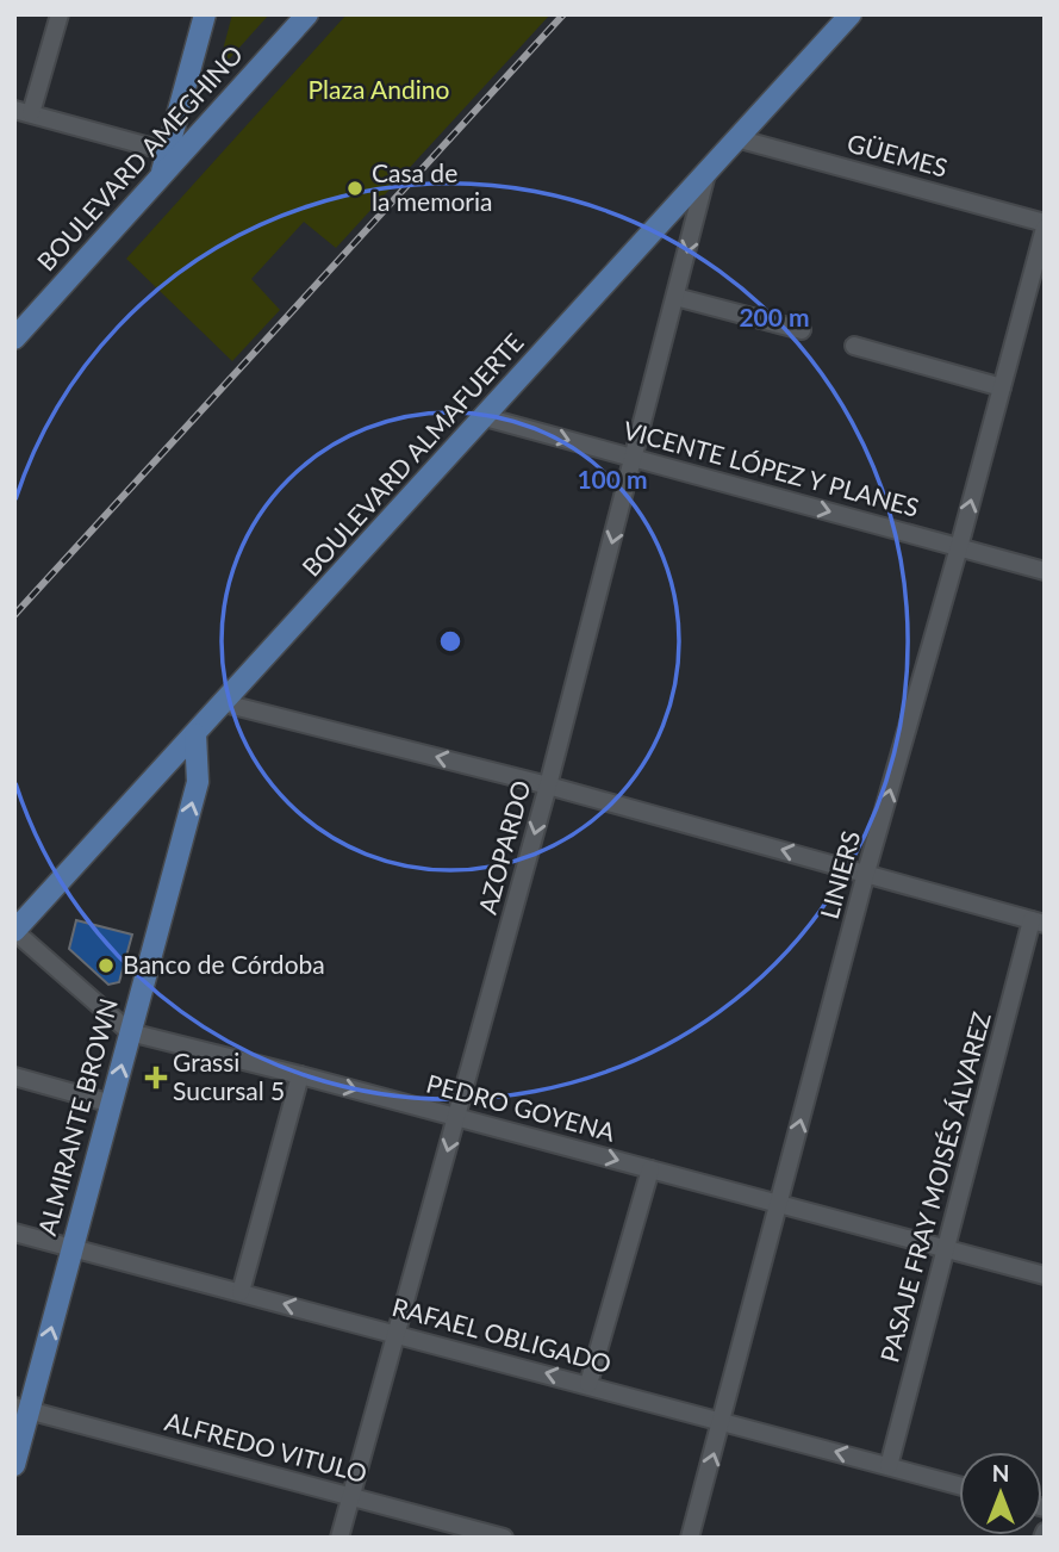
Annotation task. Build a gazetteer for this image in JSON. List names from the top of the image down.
{
  "streets": {
    "main road": ["BOULEVARD AMEGHINO", "BOULEVARD ALMAFUERTE", "ALMIRANTE BROWN"],
    "street": [
      "GÜEMES",
      "VICENTE LÓPEZ Y PLANES",
      "AZOPARDO",
      "LINIERS",
      "PEDRO GOYENA",
      "PASAJE FRAY MOISÉS ÁLVAREZ",
      "RAFAEL OBLIGADO",
      "ALFREDO VITULO"
    ]
  },
  "crossings": [
    ["GÜEMES", "BOULEVARD ALMAFUERTE"],
    ["GÜEMES", "LINIERS"],
    ["BOULEVARD ALMAFUERTE", "VICENTE LÓPEZ Y PLANES"],
    ["BOULEVARD ALMAFUERTE", "AZOPARDO"],
    ["BOULEVARD ALMAFUERTE", "PEDRO GOYENA"],
    ["BOULEVARD ALMAFUERTE", "ALMIRANTE BROWN"],
    ["VICENTE LÓPEZ Y PLANES", "AZOPARDO"],
    ["VICENTE LÓPEZ Y PLANES", "LINIERS"],
    ["AZOPARDO", "PEDRO GOYENA"],
    ["AZOPARDO", "RAFAEL OBLIGADO"],
    ["AZOPARDO", "ALFREDO VITULO"],
    ["LINIERS", "PEDRO GOYENA"],
    ["LINIERS", "RAFAEL OBLIGADO"],
    ["PEDRO GOYENA", "ALMIRANTE BROWN"],
    ["PEDRO GOYENA", "PASAJE FRAY MOISÉS ÁLVAREZ"],
    ["ALMIRANTE BROWN", "RAFAEL OBLIGADO"],
    ["ALMIRANTE BROWN", "ALFREDO VITULO"],
    ["PASAJE FRAY MOISÉS ÁLVAREZ", "RAFAEL OBLIGADO"]
  ],
  "one_way": [
    "VICENTE LÓPEZ Y PLANES",
    "AZOPARDO",
    "LINIERS",
    "ALMIRANTE BROWN",
    "RAFAEL OBLIGADO"
  ],
  "parks": ["Plaza Andino"],
  "places": {
    "other": ["Casa de la memoria", "Banco de Córdoba"],
    "health": ["Grassi Sucursal 5"]
  },
  "north": "top",
  "rings": ["200 m", "100 m"]
}
